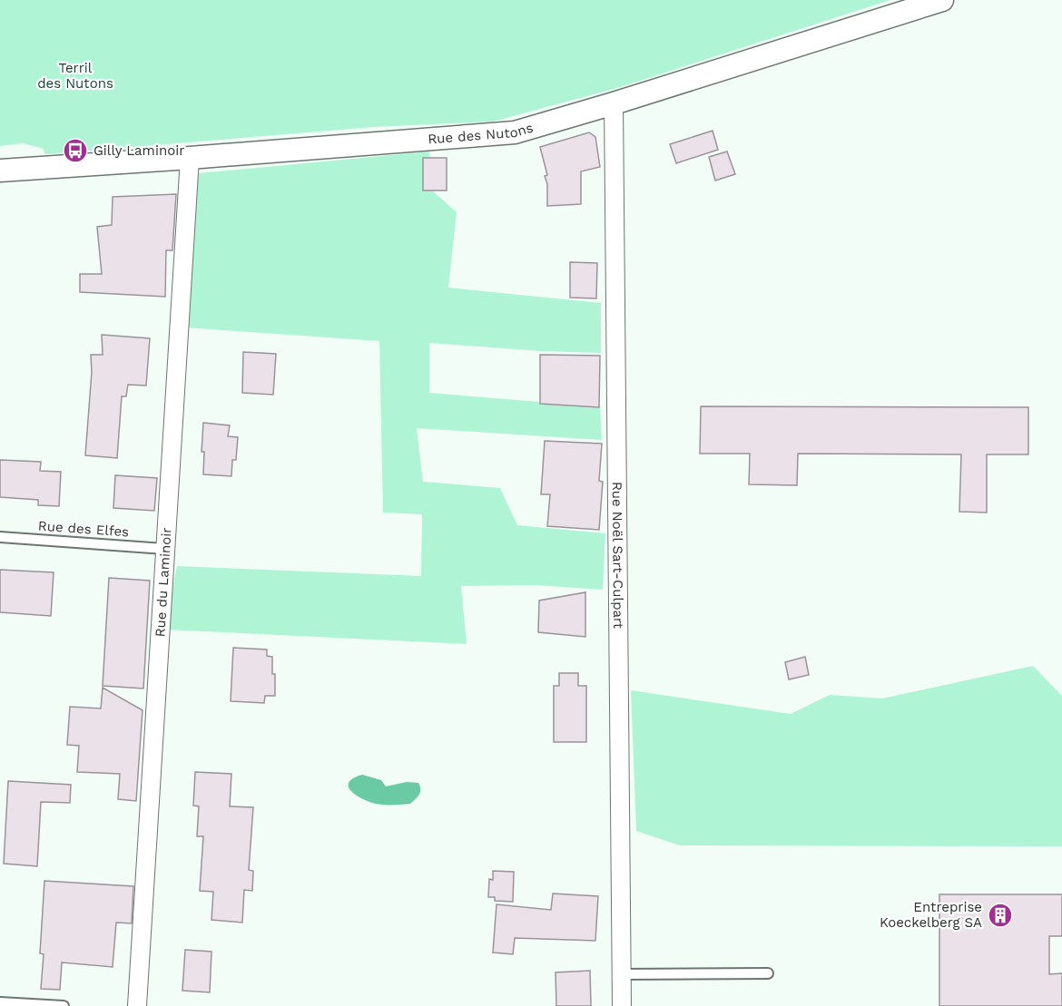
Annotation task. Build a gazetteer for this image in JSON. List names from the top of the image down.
{
  "streets": {
    "street": ["Rue des Nutons", "Rue Noël Sart-Culpart", "Rue du Laminoir"],
    "lane": ["Rue des Elfes"]
  },
  "crossings": [
    ["Rue des Nutons", "Rue Noël Sart-Culpart"],
    ["Rue des Nutons", "Rue du Laminoir"],
    ["Rue des Elfes", "Rue du Laminoir"]
  ],
  "parks": ["Terril des Nutons"],
  "places": {
    "bus stop": ["Gilly Laminoir"],
    "building": ["Entreprise Koeckelberg SA"]
  }
}
